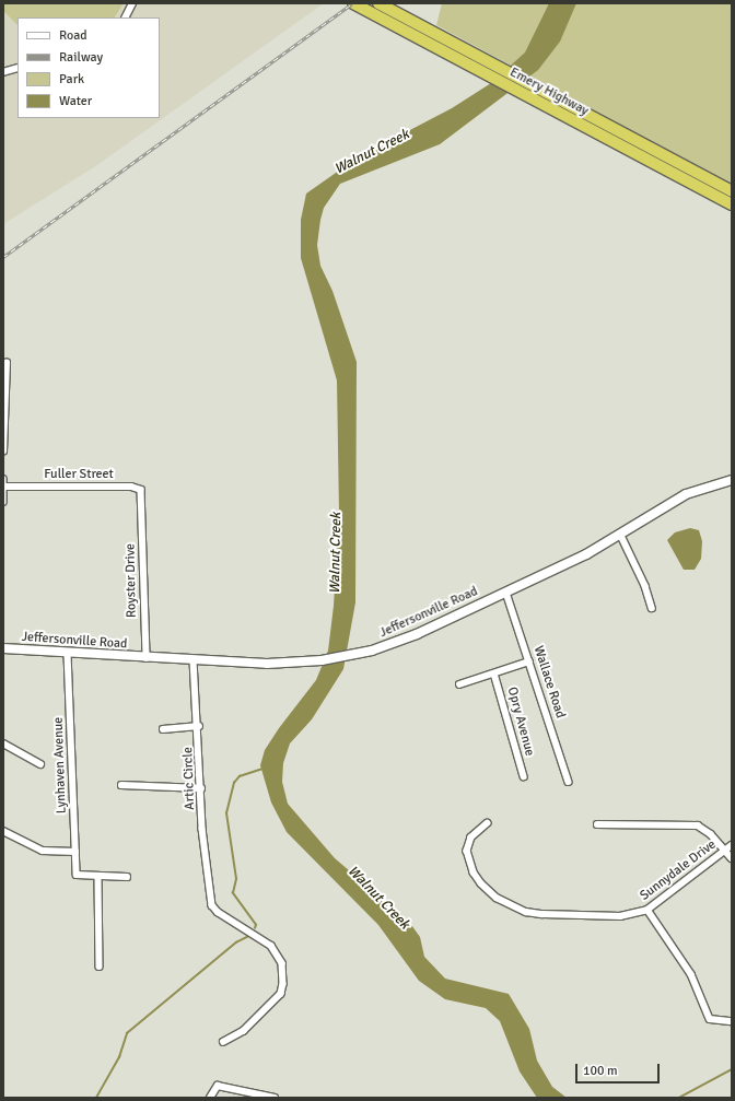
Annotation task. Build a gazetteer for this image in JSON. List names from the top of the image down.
{
  "streets": {
    "highway": ["Emery Highway"],
    "street": [
      "Fuller Street",
      "Royster Drive",
      "Jeffersonville Road",
      "Wallace Road",
      "Opry Avenue",
      "Lynhaven Avenue",
      "Artic Circle",
      "Sunnydale Drive"
    ]
  },
  "crossings": [
    ["Fuller Street", "Royster Drive"],
    ["Royster Drive", "Jeffersonville Road"],
    ["Jeffersonville Road", "Wallace Road"],
    ["Jeffersonville Road", "Lynhaven Avenue"],
    ["Jeffersonville Road", "Artic Circle"]
  ],
  "water": ["Walnut Creek"],
  "legend": [
    "Road",
    "Railway",
    "Park",
    "Water"
  ],
  "scale_bar": "100 m"
}
